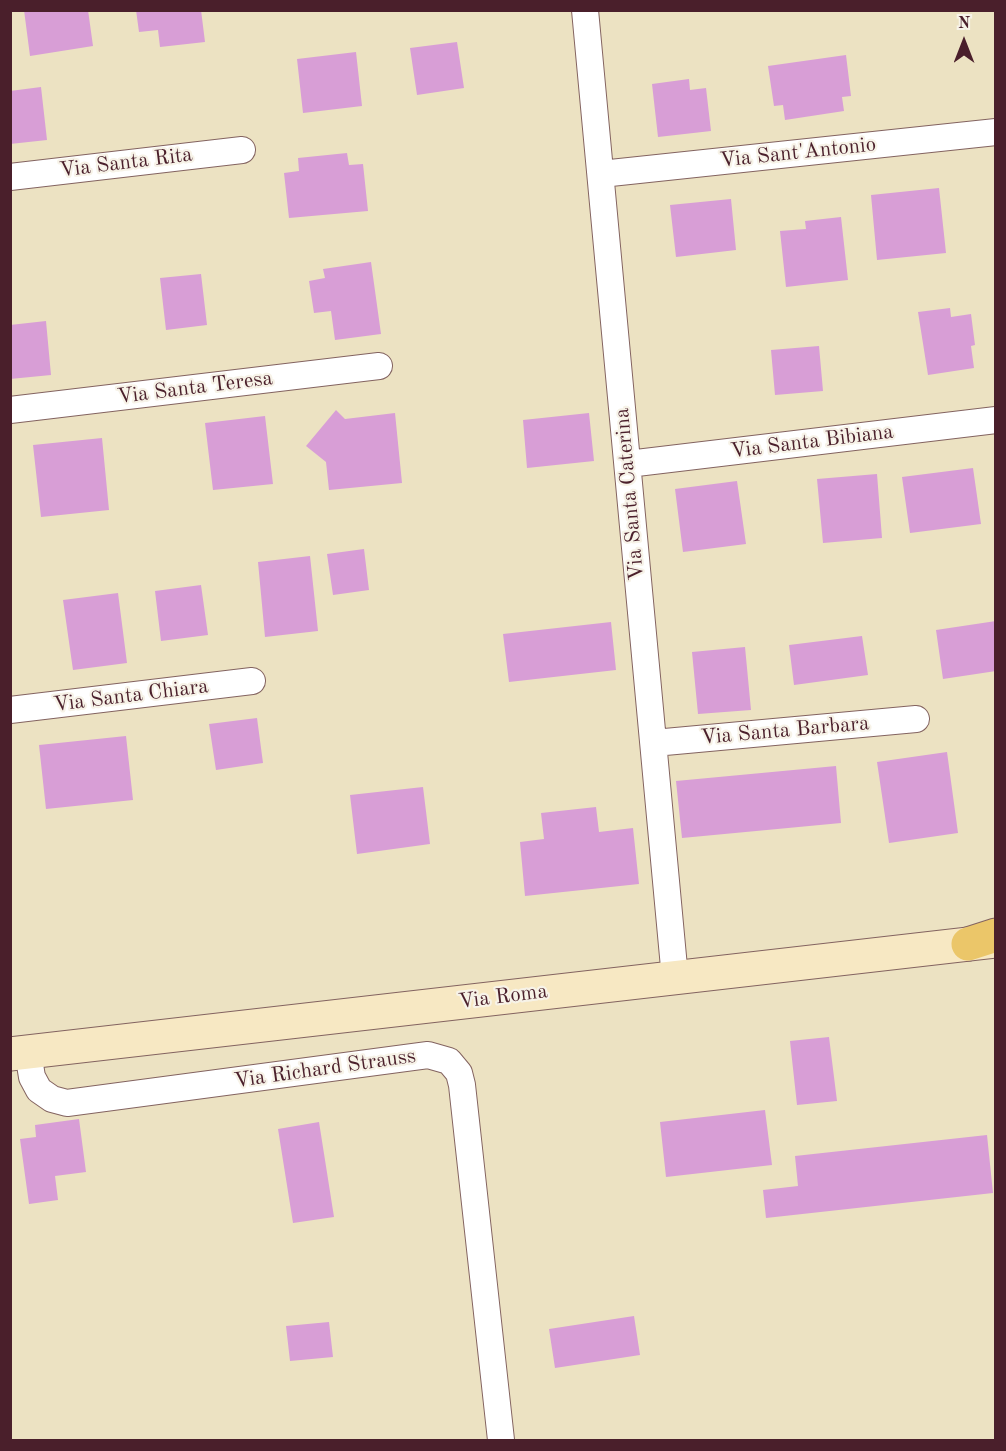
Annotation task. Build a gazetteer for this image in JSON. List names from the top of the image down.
{
  "streets": {
    "street": [
      "Via Sant'Antonio",
      "Via Santa Rita",
      "Via Santa Teresa",
      "Via Santa Bibiana",
      "Via Santa Caterina",
      "Via Santa Chiara",
      "Via Santa Barbara",
      "Via Roma",
      "Via Richard Strauss"
    ]
  },
  "crossings": [
    ["Via Sant'Antonio", "Via Santa Caterina"],
    ["Via Santa Bibiana", "Via Santa Caterina"],
    ["Via Santa Caterina", "Via Santa Barbara"],
    ["Via Santa Caterina", "Via Roma"],
    ["Via Roma", "Via Richard Strauss"]
  ],
  "north": "top"
}
